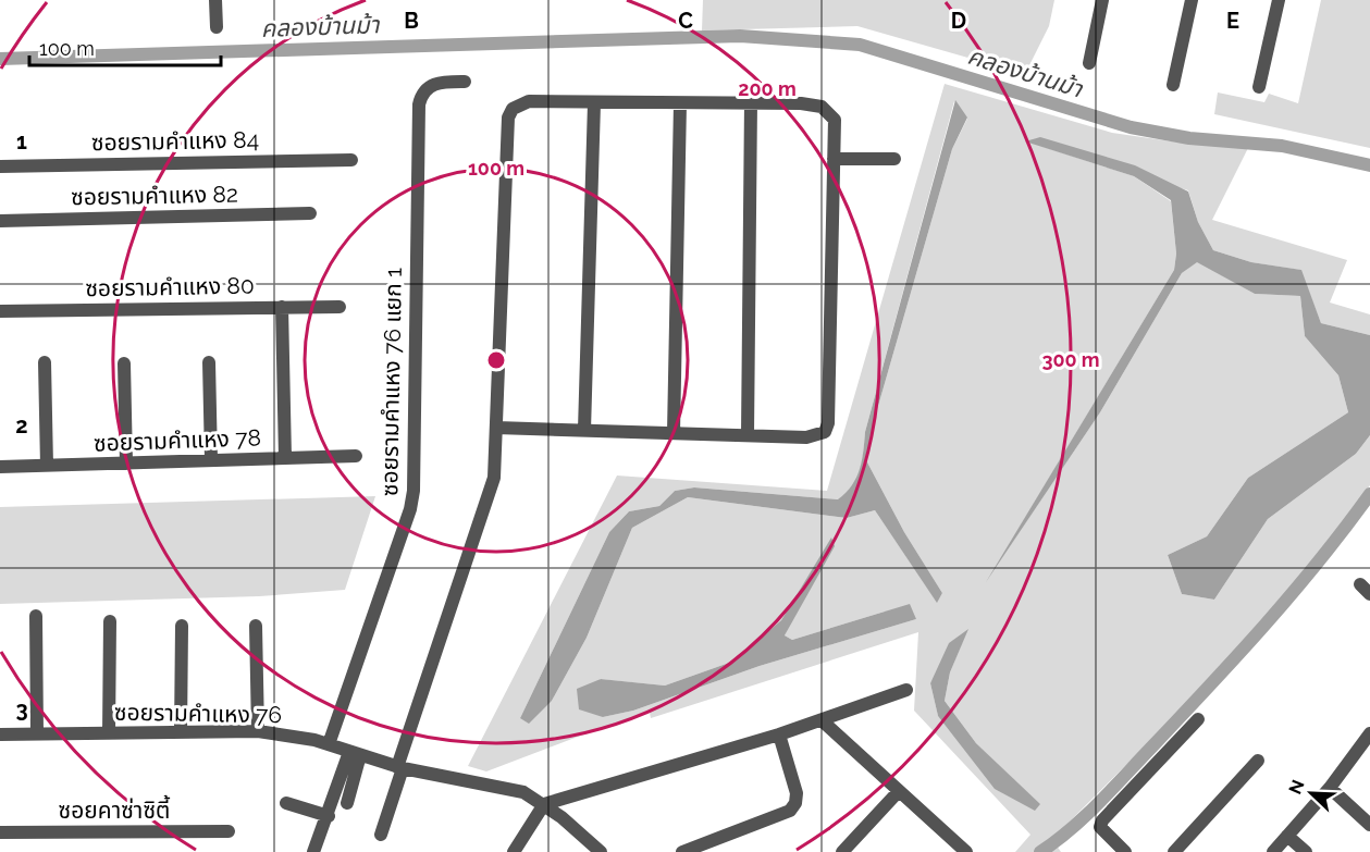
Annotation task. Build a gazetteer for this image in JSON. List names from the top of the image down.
{
  "streets": {
    "street": [
      "ซอยรามคำแหง 84",
      "ซอยรามคำแหง 82",
      "ซอยรามคำแหง 80",
      "ซอยรามคำแหง 76 แยก 1",
      "ซอยรามคำแหง 78",
      "ซอยรามคำแหง 76",
      "ซอยคาซ่าซิตี้"
    ]
  },
  "crossings": [
    ["ซอยรามคำแหง 76 แยก 1", "ซอยรามคำแหง 76"]
  ],
  "water": ["คลองบ้านม้า"],
  "scale_bar": "100 m",
  "north": "top left",
  "grid": {
    "columns": [
      "B",
      "C",
      "D",
      "E"
    ],
    "rows": ["1", "2", "3"]
  },
  "rings": ["200 m", "100 m", "300 m"]
}
